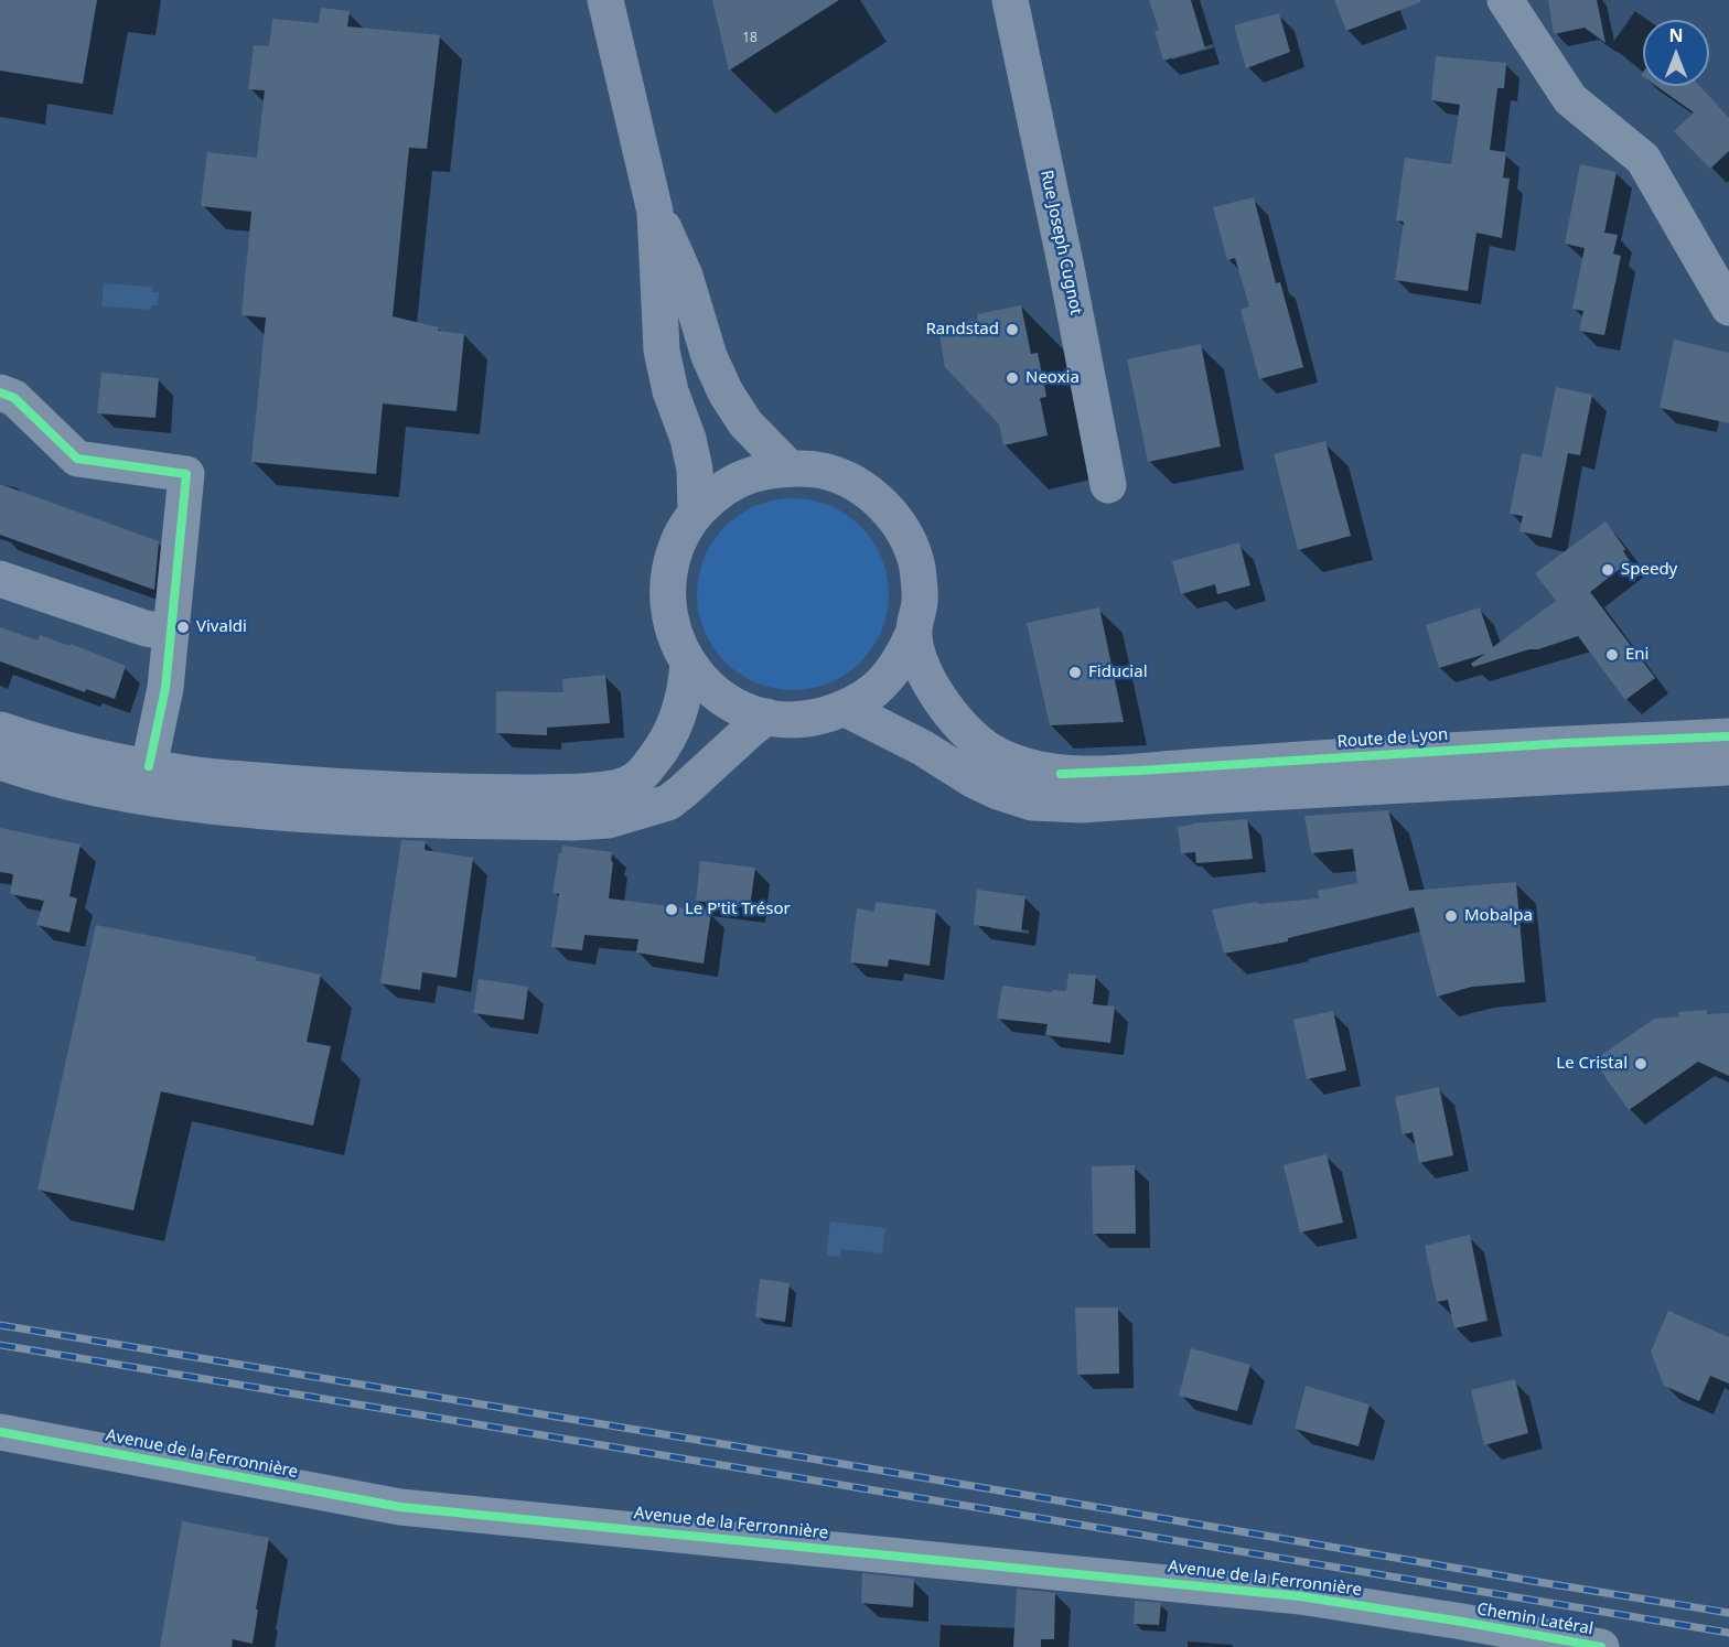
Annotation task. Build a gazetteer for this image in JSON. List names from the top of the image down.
{
  "streets": {
    "main road": ["Route de Lyon"],
    "street": ["Rue Joseph Cugnot", "Avenue de la Ferronnière", "Chemin Latéral"]
  },
  "crossings": [
    ["Avenue de la Ferronnière", "Chemin Latéral"]
  ],
  "places": [
    "Randstad",
    "Neoxia",
    "Speedy",
    "Vivaldi",
    "Eni",
    "Fiducial",
    "Le P'tit Trésor",
    "Mobalpa",
    "Le Cristal"
  ],
  "house_numbers": ["18"],
  "north": "top"
}
